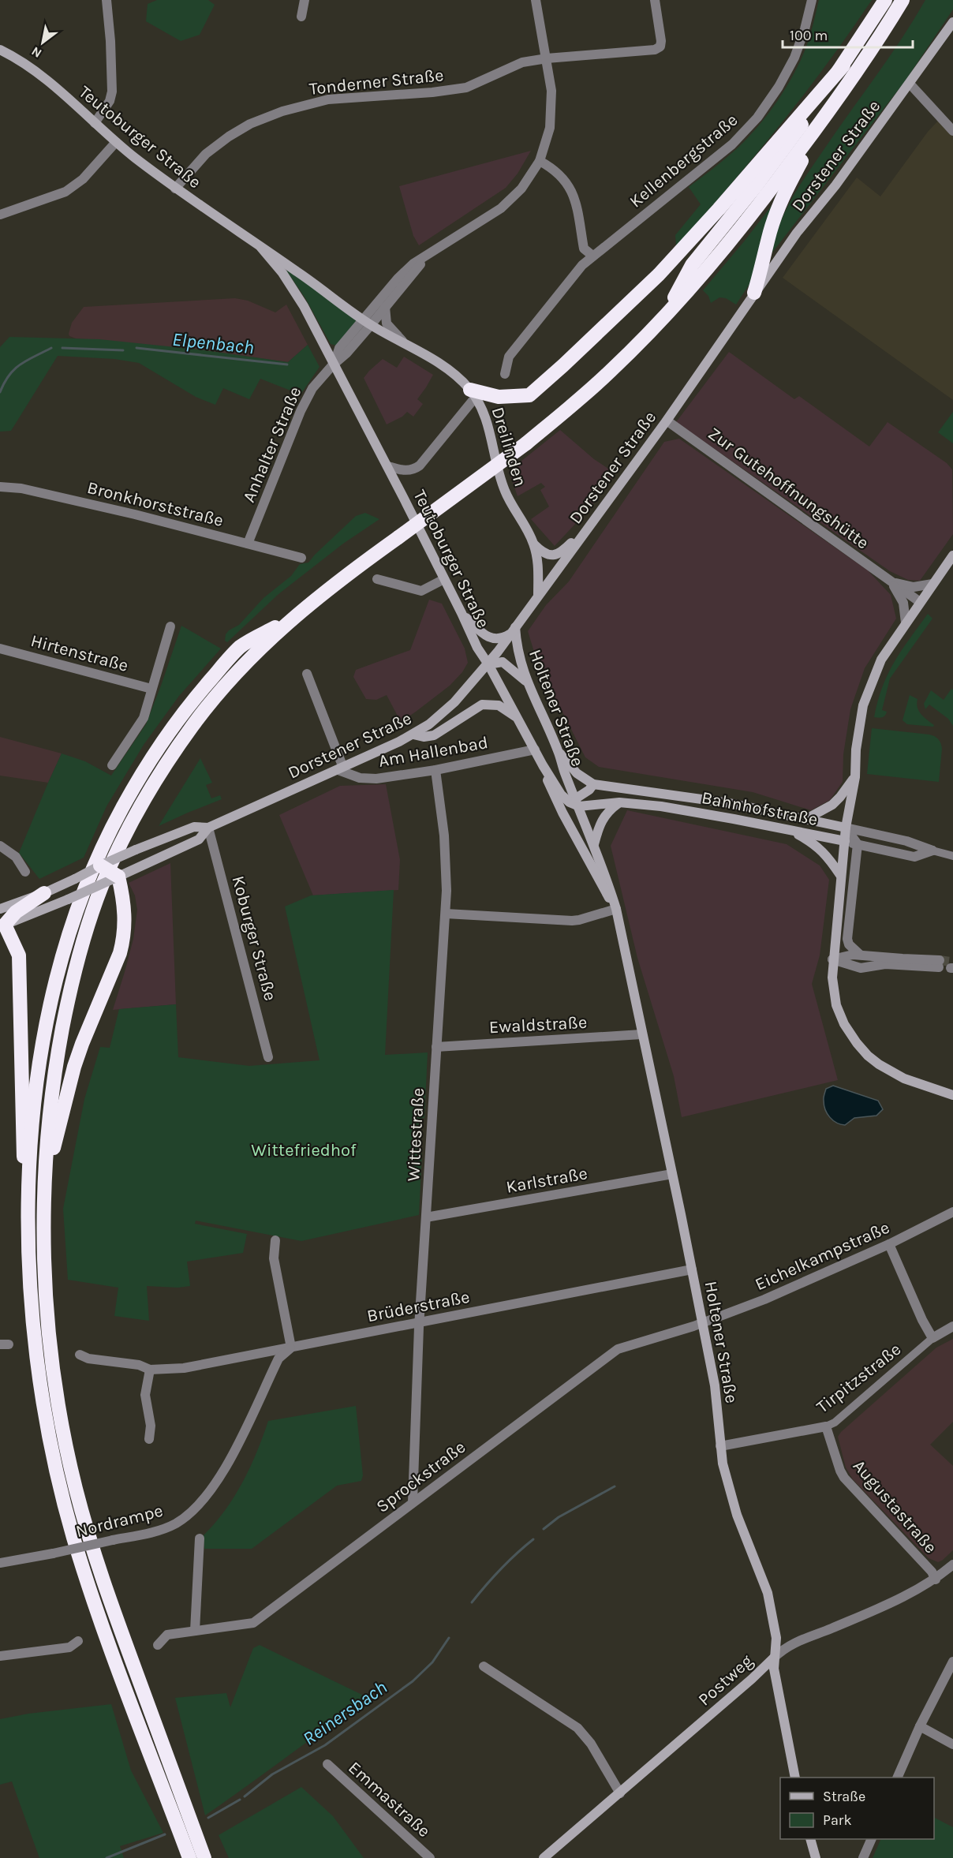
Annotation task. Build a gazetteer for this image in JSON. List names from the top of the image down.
{
  "streets": {
    "main road": [
      "Teutoburger Straße",
      "Dorstener Straße",
      "Dreilinden",
      "Holtener Straße",
      "Bahnhofstraße",
      "Postweg"
    ],
    "street": [
      "Tonderner Straße",
      "Kellenbergstraße",
      "Anhalter Straße",
      "Zur Gutehoffnungshütte",
      "Bronkhorststraße",
      "Hirtenstraße",
      "Am Hallenbad",
      "Koburger Straße",
      "Ewaldstraße",
      "Wittestraße",
      "Karlstraße",
      "Eichelkampstraße",
      "Brüderstraße",
      "Tirpitzstraße",
      "Sprockstraße",
      "Augustastraße",
      "Nordrampe",
      "Emmastraße"
    ]
  },
  "crossings": [
    ["Tonderner Straße", "Teutoburger Straße"],
    ["Teutoburger Straße", "Dorstener Straße"],
    ["Teutoburger Straße", "Anhalter Straße"],
    ["Teutoburger Straße", "Dreilinden"],
    ["Teutoburger Straße", "Holtener Straße"],
    ["Dorstener Straße", "Dreilinden"],
    ["Dorstener Straße", "Zur Gutehoffnungshütte"],
    ["Dorstener Straße", "Holtener Straße"],
    ["Dorstener Straße", "Am Hallenbad"],
    ["Dorstener Straße", "Koburger Straße"],
    ["Anhalter Straße", "Dreilinden"],
    ["Anhalter Straße", "Bronkhorststraße"],
    ["Holtener Straße", "Am Hallenbad"],
    ["Holtener Straße", "Bahnhofstraße"],
    ["Holtener Straße", "Ewaldstraße"],
    ["Holtener Straße", "Karlstraße"],
    ["Holtener Straße", "Eichelkampstraße"],
    ["Holtener Straße", "Brüderstraße"],
    ["Holtener Straße", "Tirpitzstraße"],
    ["Holtener Straße", "Sprockstraße"],
    ["Holtener Straße", "Postweg"],
    ["Am Hallenbad", "Wittestraße"],
    ["Ewaldstraße", "Wittestraße"],
    ["Wittestraße", "Karlstraße"],
    ["Wittestraße", "Brüderstraße"],
    ["Wittestraße", "Sprockstraße"],
    ["Eichelkampstraße", "Sprockstraße"],
    ["Brüderstraße", "Nordrampe"],
    ["Tirpitzstraße", "Augustastraße"],
    ["Augustastraße", "Postweg"]
  ],
  "water": ["Elpenbach", "Reinersbach"],
  "parks": ["Wittefriedhof"],
  "legend": ["Straße", "Park"],
  "scale_bar": "100 m",
  "north": "bottom left"
}
